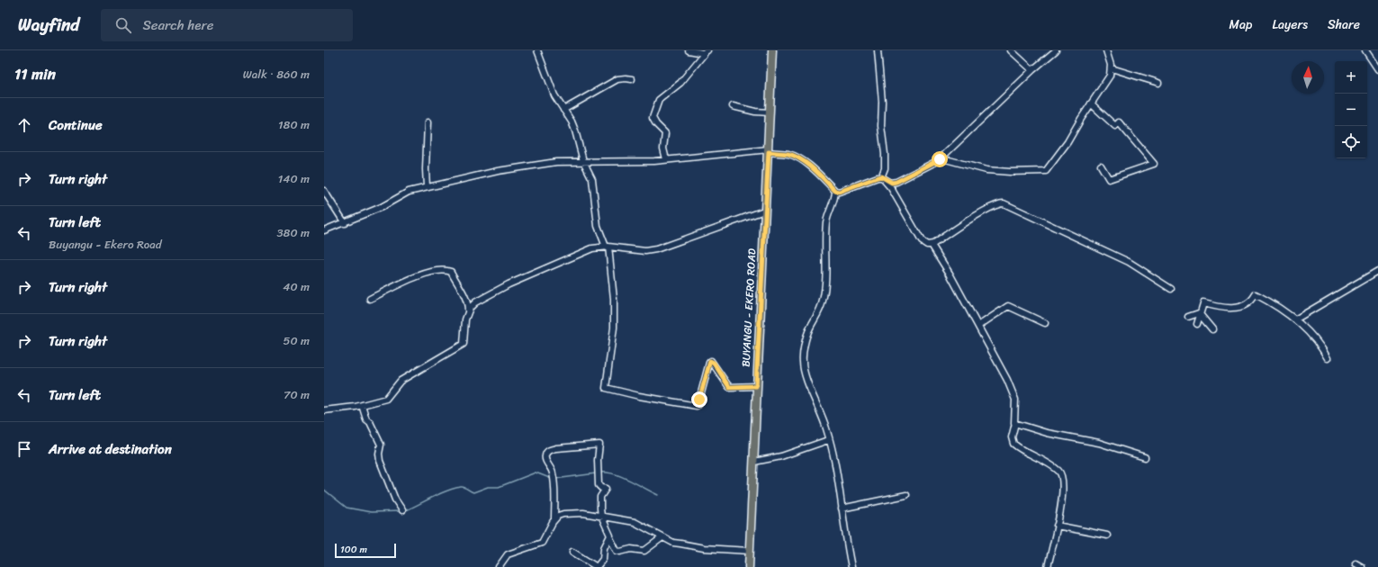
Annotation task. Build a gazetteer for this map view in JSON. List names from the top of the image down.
{
  "streets": {
    "main road": ["BUYANGU - EKERO ROAD"]
  },
  "scale_bar": "100 m",
  "north": "top",
  "page": {
    "header": "Wayfind",
    "search": "Search here",
    "nav": ["Map", "Layers", "Share"],
    "heading": ["11 min", "Walk · 860 m"],
    "map_buttons": ["+", "−"],
    "list": [
      ["Continue", "180 m"],
      ["Turn right", "140 m"],
      ["Turn left", "Buyangu - Ekero Road", "380 m"],
      ["Turn right", "40 m"],
      ["Turn right", "50 m"],
      ["Turn left", "70 m"],
      "Arrive at destination"
    ],
    "scale": "100 m"
  }
}
